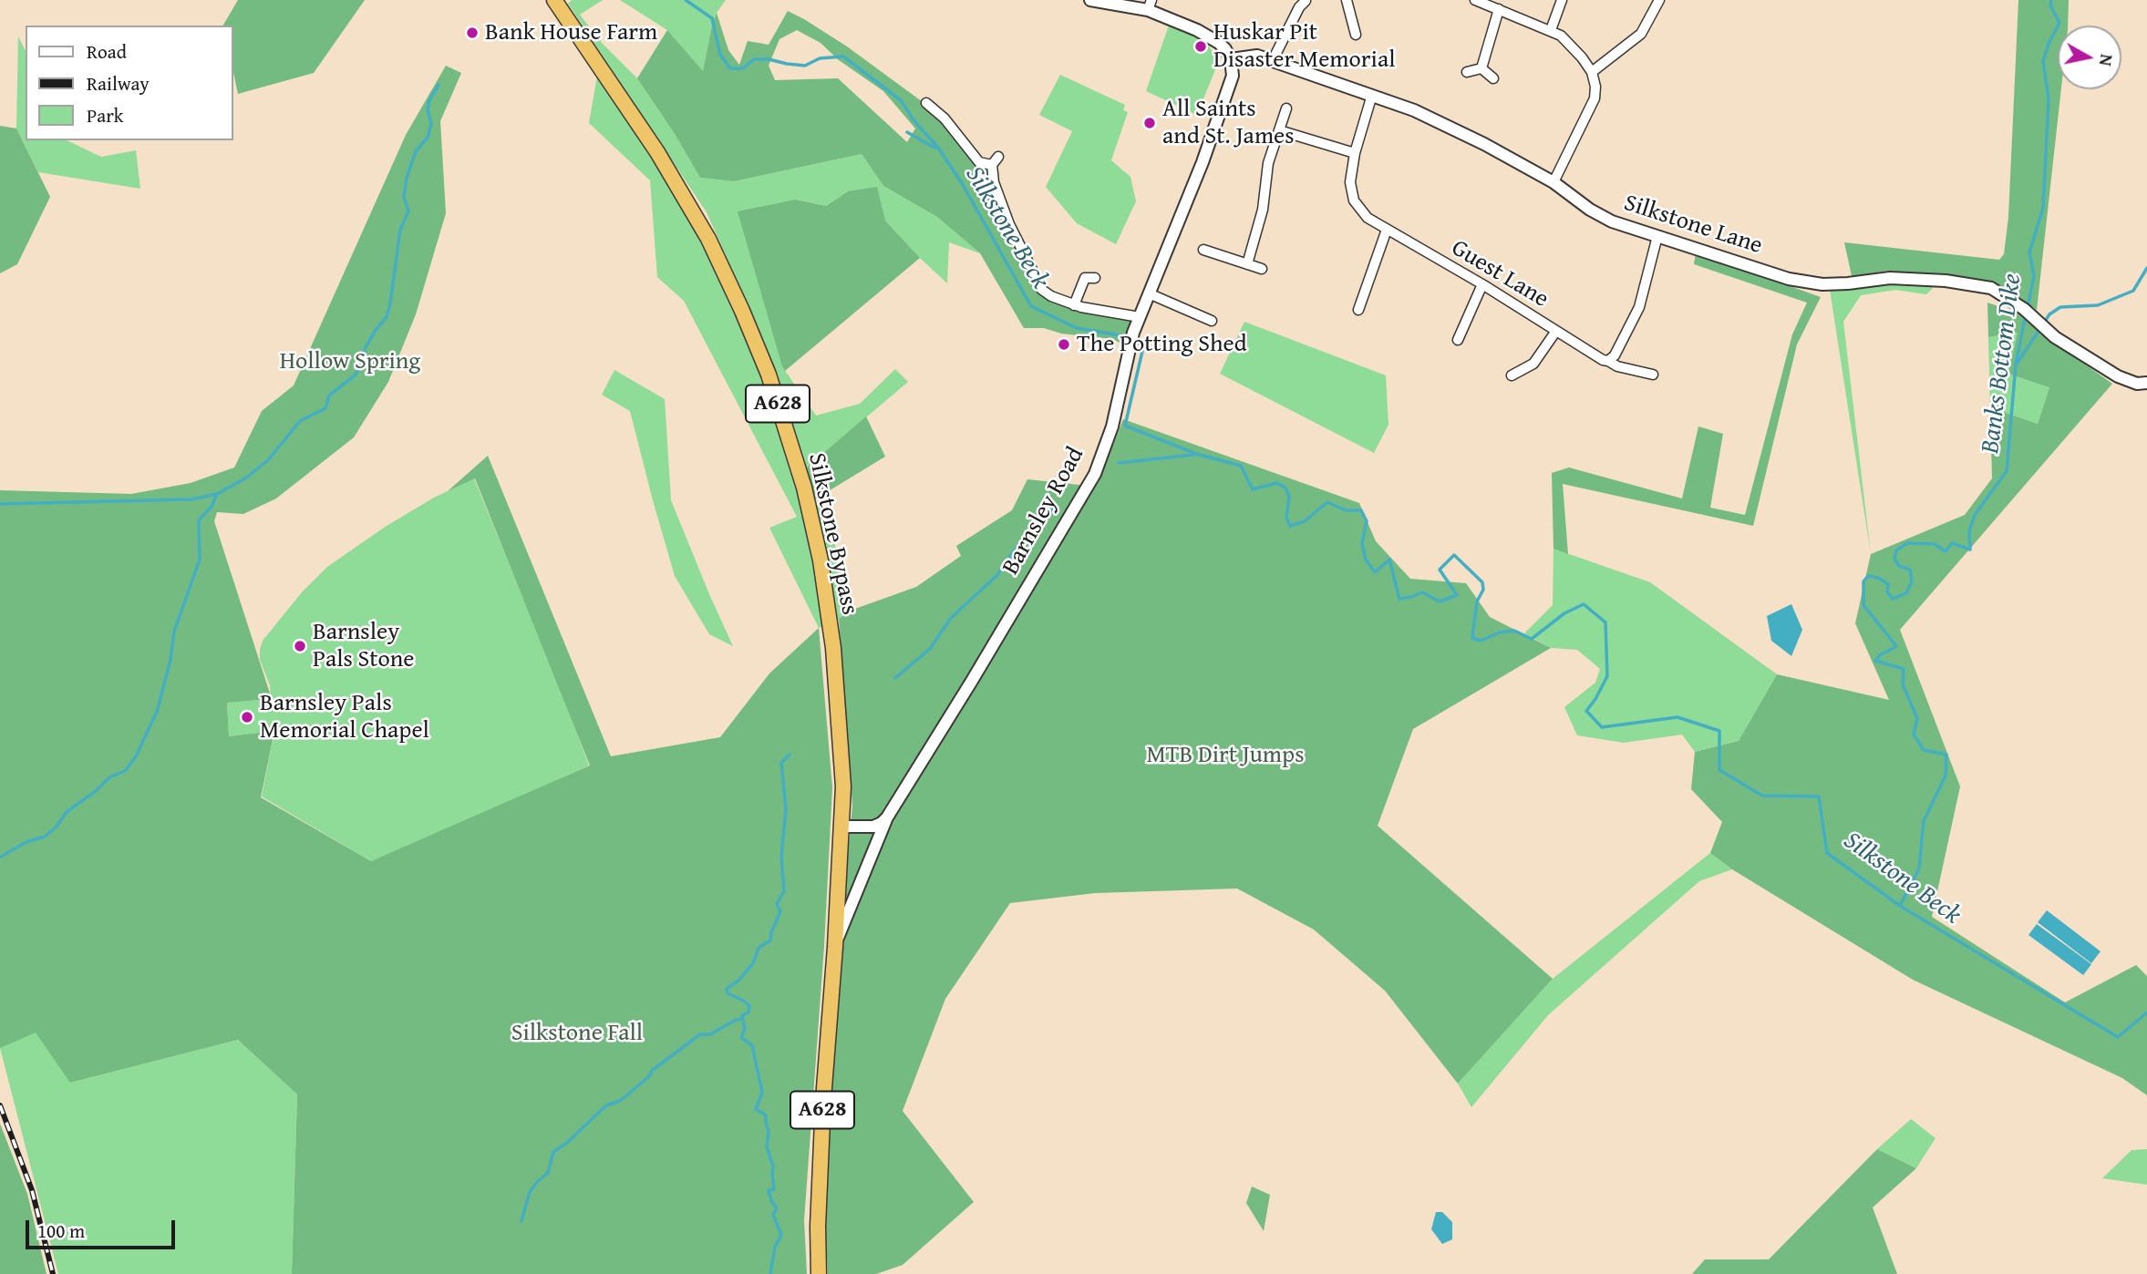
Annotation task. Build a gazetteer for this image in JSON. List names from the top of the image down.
{
  "streets": {
    "highway": ["A628", "Barnsley Road", "Silkstone Bypass"],
    "street": ["Silkstone Lane", "Guest Lane"]
  },
  "crossings": [
    ["Silkstone Lane", "Guest Lane"],
    ["Silkstone Lane", "Barnsley Road"],
    ["Barnsley Road", "Silkstone Bypass"]
  ],
  "water": ["Silkstone Beck", "Banks Bottom Dike"],
  "parks": ["Hollow Spring", "MTB Dirt Jumps", "Silkstone Fall"],
  "places": [
    "Bank House Farm",
    "Huskar Pit Disaster Memorial",
    "All Saints and St. James",
    "The Potting Shed",
    "Barnsley Pals Stone",
    "Barnsley Pals Memorial Chapel"
  ],
  "legend": ["Road", "Railway", "Park"],
  "scale_bar": "100 m",
  "north": "right"
}
